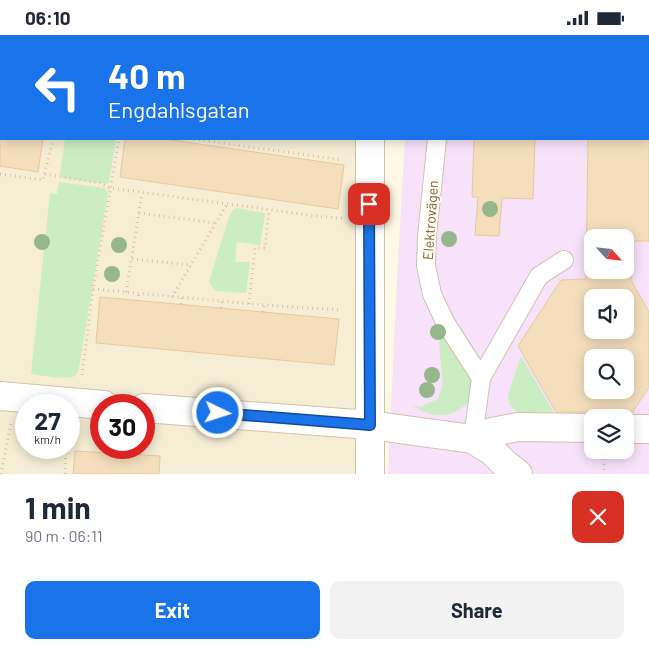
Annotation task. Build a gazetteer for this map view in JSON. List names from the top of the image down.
{
  "streets": {
    "lane": ["Elektrovägen"]
  },
  "north": "bottom right",
  "page": {
    "status": "06:10",
    "turn": ["40 m", "Engdahlsgatan"],
    "speed": "27 km/h",
    "limit": "30",
    "heading": ["1 min", "90 m · 06:11"],
    "buttons": ["Exit", "Share"]
  }
}
